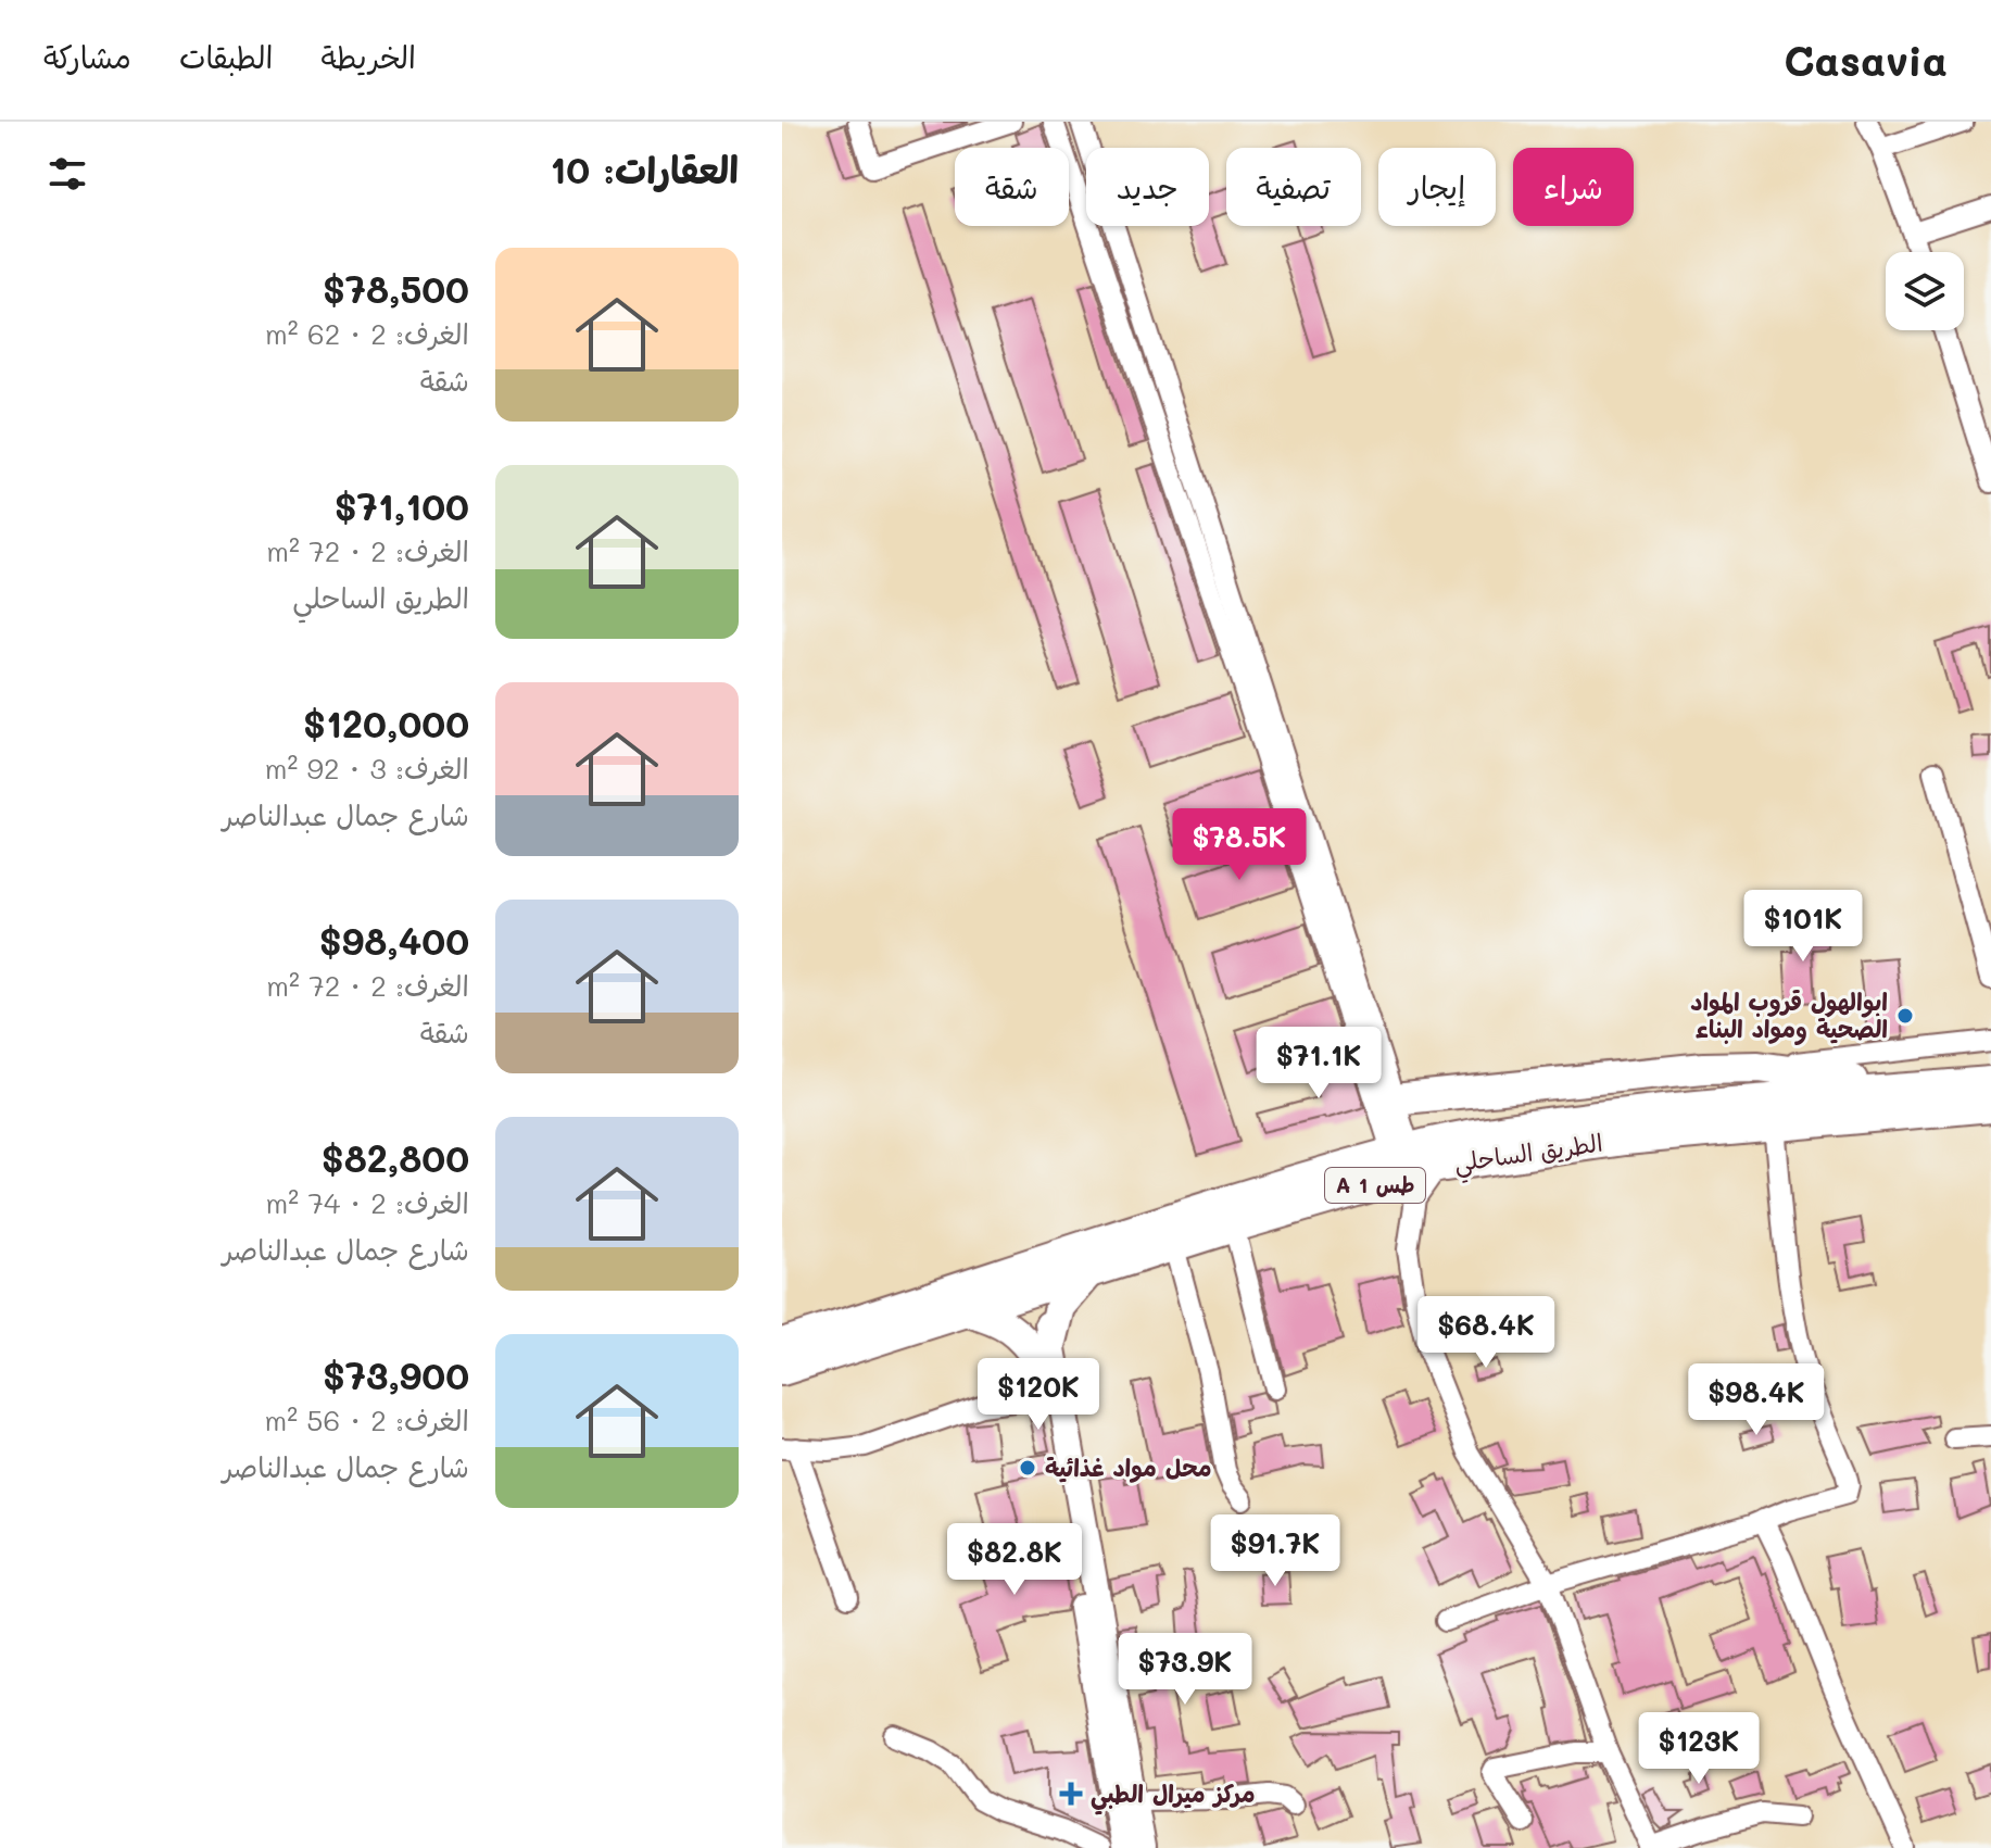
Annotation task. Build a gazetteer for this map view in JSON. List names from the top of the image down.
{
  "streets": {
    "highway": ["الطريق الساحلي", "A 1 طس"]
  },
  "places": {
    "other": ["ابوالهول قروب المواد الصحية ومواد البناء", "محل مواد غذائية"],
    "health": ["مركز ميرال الطبي"]
  },
  "page": {
    "header": "Casavia",
    "nav": ["الخريطة", "الطبقات", "مشاركة"],
    "heading": "العقارات: 10",
    "chip": [
      "شراء",
      "إيجار",
      "تصفية",
      "جديد",
      "شقة"
    ],
    "list": [
      {
        "name": "$78,500",
        "note": "الغرف: 2 · 62 m² · شقة"
      },
      {
        "name": "$71,100",
        "note": "الغرف: 2 · 72 m² · الطريق الساحلي"
      },
      {
        "name": "$120,000",
        "note": "الغرف: 3 · 92 m² · شارع جمال عبدالناصر"
      },
      {
        "name": "$98,400",
        "note": "الغرف: 2 · 72 m² · شقة"
      },
      {
        "name": "$82,800",
        "note": "الغرف: 2 · 74 m² · شارع جمال عبدالناصر"
      },
      {
        "name": "$73,900",
        "note": "الغرف: 2 · 56 m² · شارع جمال عبدالناصر"
      }
    ],
    "price": [
      "$78.5K",
      "$101K",
      "$71.1K",
      "$68.4K",
      "$120K",
      "$98.4K",
      "$91.7K",
      "$82.8K",
      "$73.9K",
      "$123K"
    ]
  }
}
